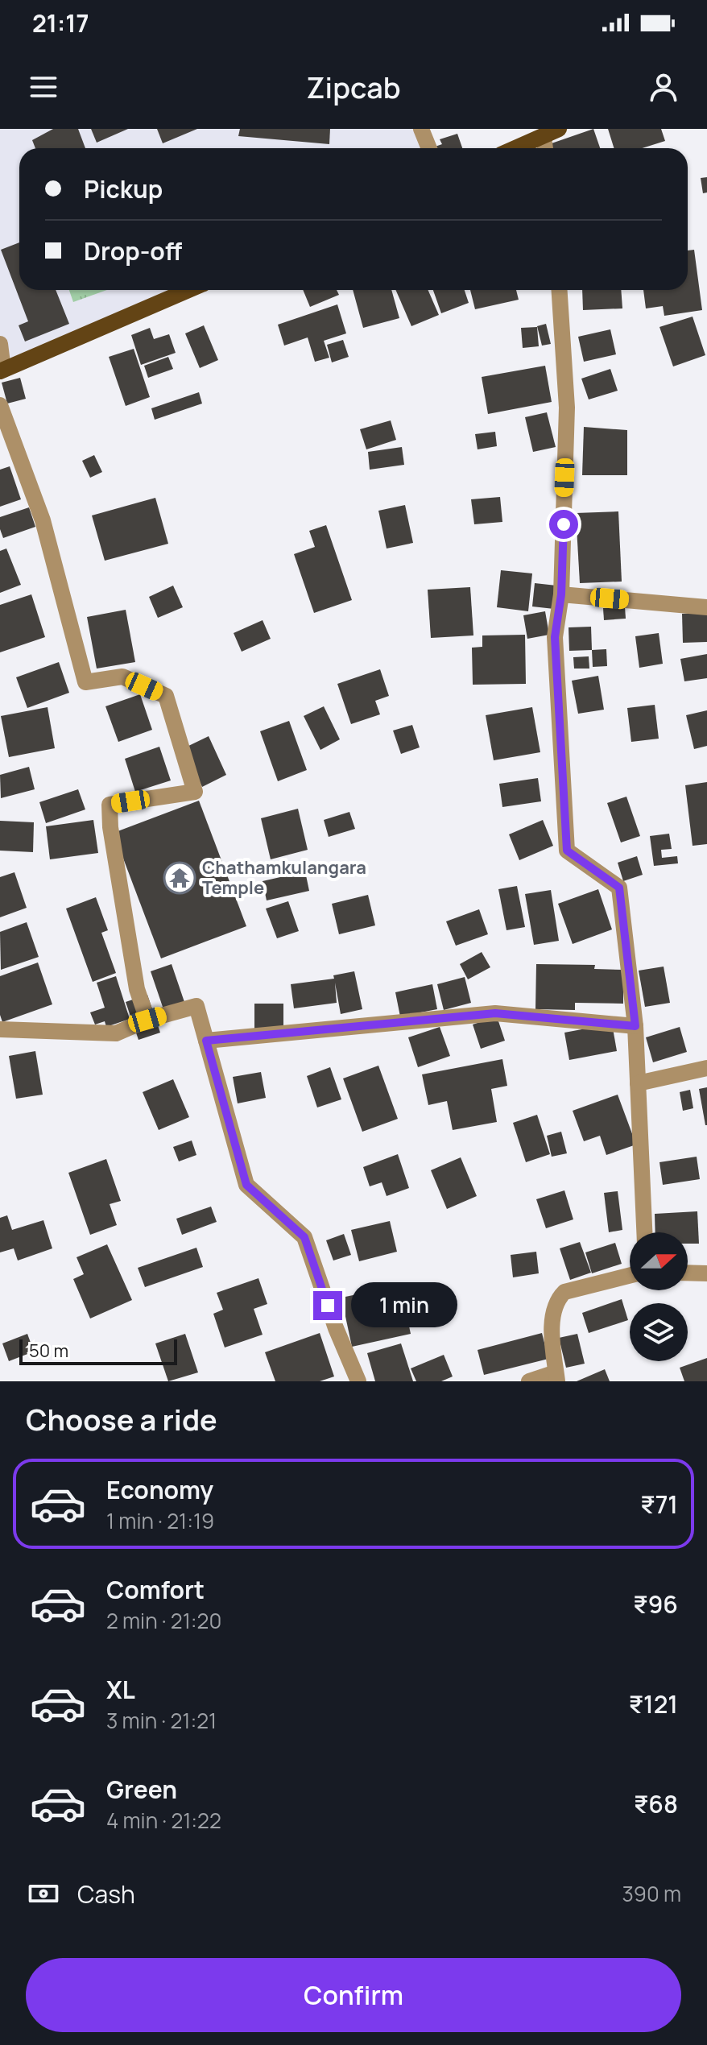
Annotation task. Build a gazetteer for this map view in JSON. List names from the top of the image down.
{
  "places": {
    "temple": ["Chathamkulangara Temple"]
  },
  "scale_bar": "50 m",
  "north": "right",
  "page": {
    "status": "21:17",
    "header": "Zipcab",
    "banner": ["Pickup", "Drop-off"],
    "bubble": "1 min",
    "scale": "50 m",
    "heading": "Choose a ride",
    "list": [
      {
        "name": "Economy",
        "note": "1 min · 21:19",
        "value": "₹71"
      },
      {
        "name": "Comfort",
        "note": "2 min · 21:20",
        "value": "₹96"
      },
      {
        "name": "XL",
        "note": "3 min · 21:21",
        "value": "₹121"
      },
      {
        "name": "Green",
        "note": "4 min · 21:22",
        "value": "₹68"
      }
    ],
    "pay": ["Cash", "390 m"],
    "buttons": "Confirm"
  }
}
